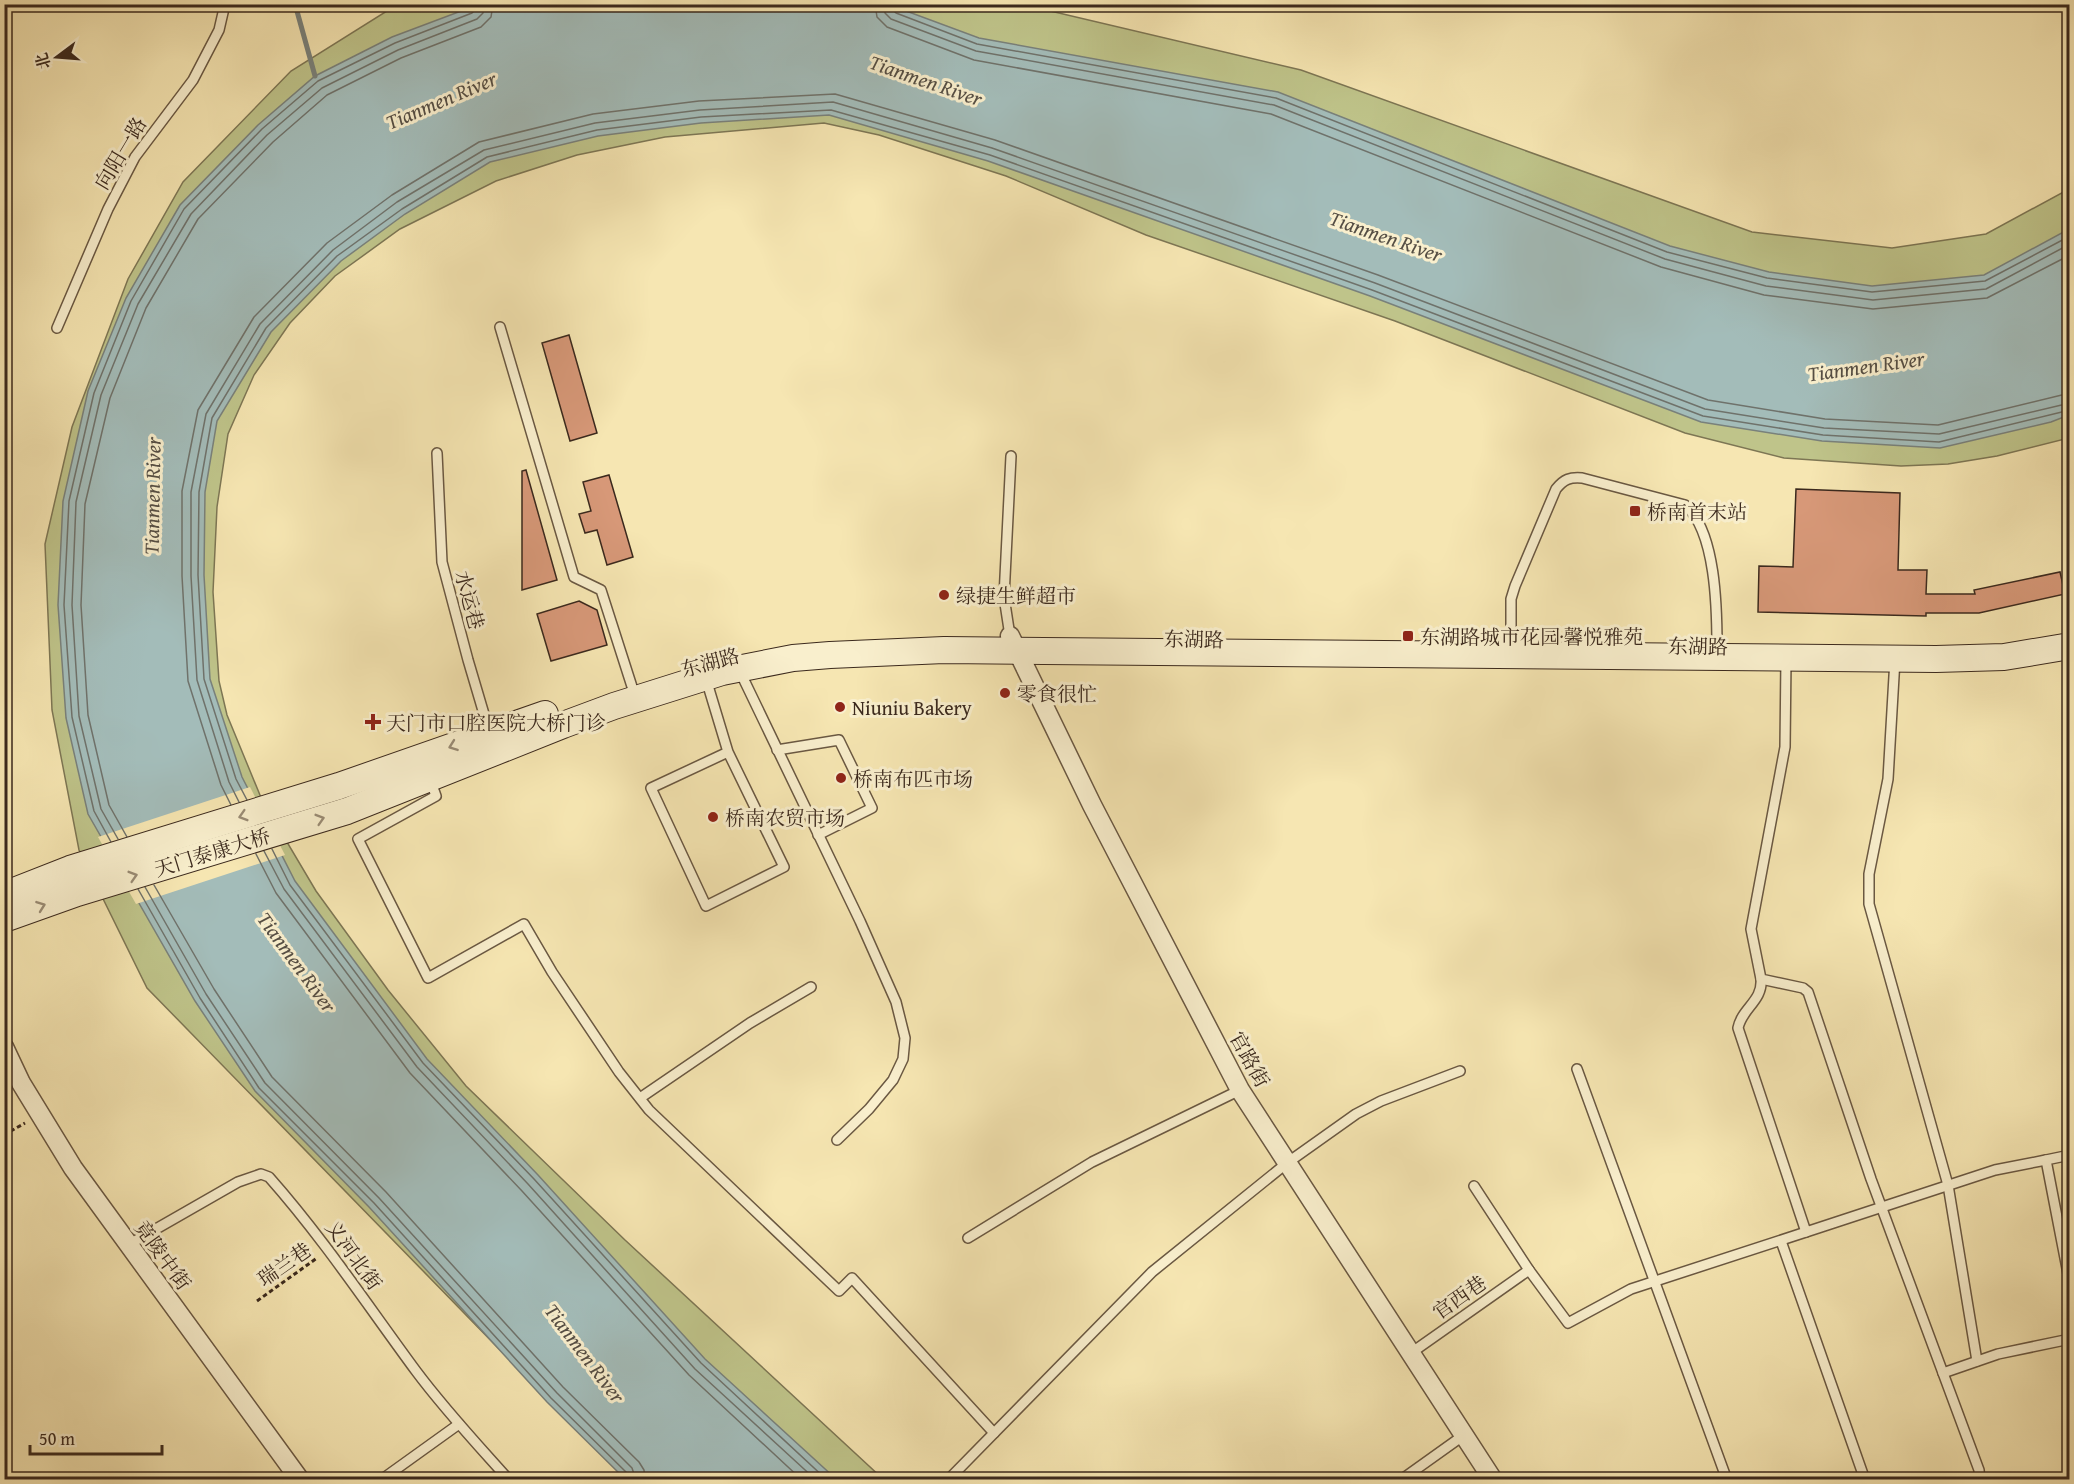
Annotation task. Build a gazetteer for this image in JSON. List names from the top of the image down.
{
  "streets": {
    "main road": ["东湖路", "天门泰康大桥"],
    "street": ["官路街", "竟陵中街"],
    "lane": [
      "向阳一路",
      "水运巷",
      "义河北街",
      "官西巷"
    ],
    "path": ["瑞兰巷"]
  },
  "crossings": [
    ["水运巷", "东湖路"],
    ["东湖路", "天门泰康大桥"],
    ["东湖路", "官路街"],
    ["官路街", "官西巷"],
    ["竟陵中街", "义河北街"],
    ["义河北街", "瑞兰巷"]
  ],
  "water": ["Tianmen River"],
  "places": {
    "transit": ["桥南首末站", "东湖路城市花园·馨悦雅苑"],
    "other": [
      "绿捷生鲜超市",
      "零食很忙",
      "Niuniu Bakery",
      "桥南布匹市场",
      "桥南农贸市场"
    ],
    "health": ["天门市口腔医院大桥门诊"]
  },
  "scale_bar": "50 m",
  "north": "left"
}
